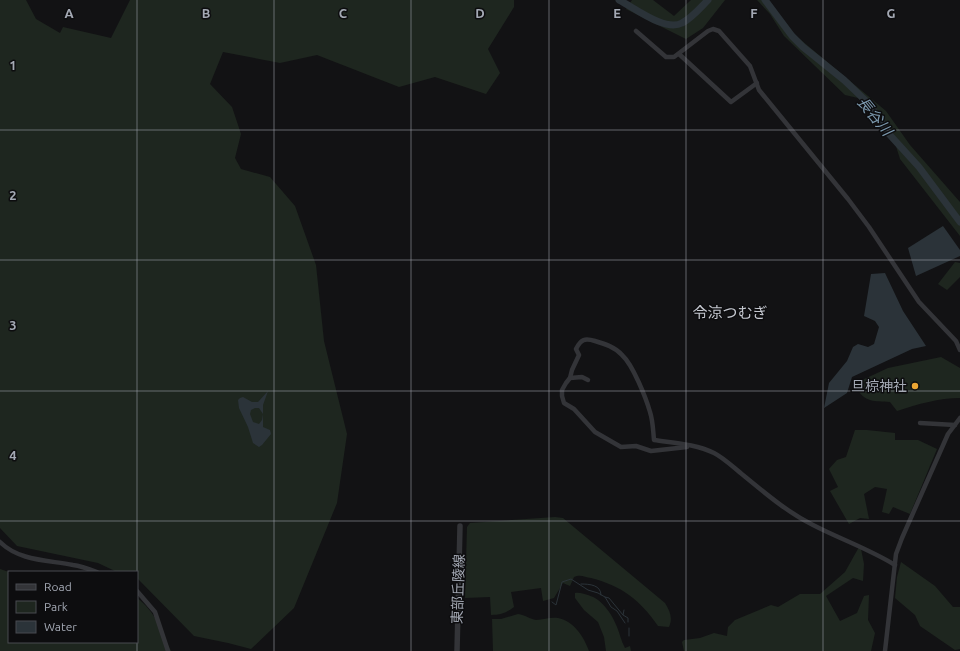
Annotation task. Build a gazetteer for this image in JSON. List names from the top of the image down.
{
  "streets": {
    "street": ["東部丘陵線"]
  },
  "districts": ["令涼つむぎ"],
  "water": ["長谷川"],
  "places": ["旦椋神社"],
  "legend": ["Road", "Park", "Water"],
  "grid": {
    "columns": [
      "A",
      "B",
      "C",
      "D",
      "E",
      "F",
      "G"
    ],
    "rows": [
      "1",
      "2",
      "3",
      "4"
    ]
  }
}
